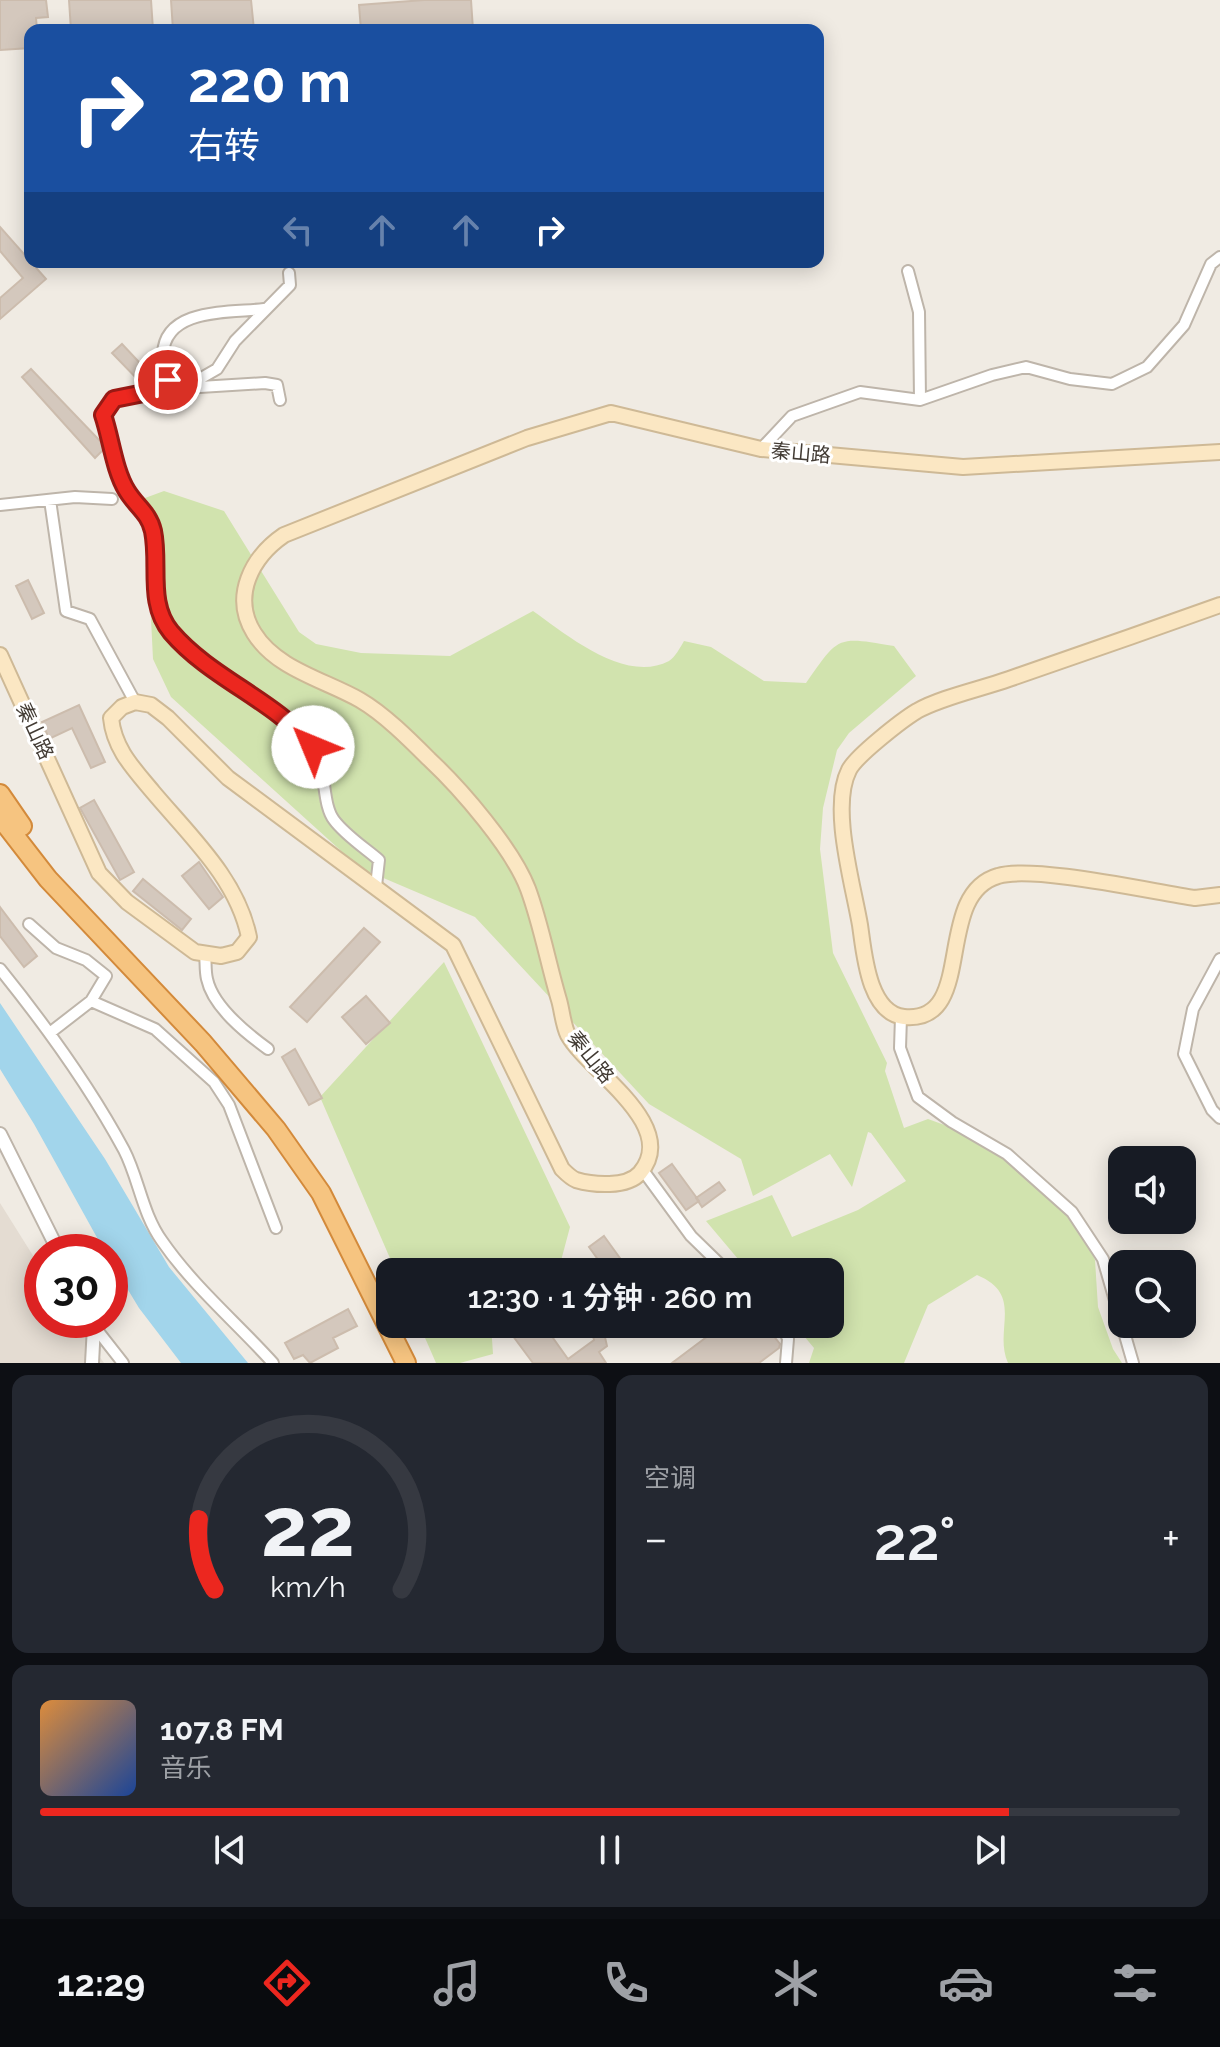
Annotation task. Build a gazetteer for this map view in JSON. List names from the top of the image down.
{
  "streets": {
    "main road": ["秦山路"]
  },
  "page": {
    "turn": ["220 m", "右转"],
    "limit": "30",
    "trip": "12:30 · 1 分钟 · 260 m",
    "tile": "空调",
    "heat": ["−", "22°", "+"],
    "song": ["107.8 FM", "音乐"],
    "tabs": "12:29",
    "gauge": ["22", "km/h"]
  }
}
